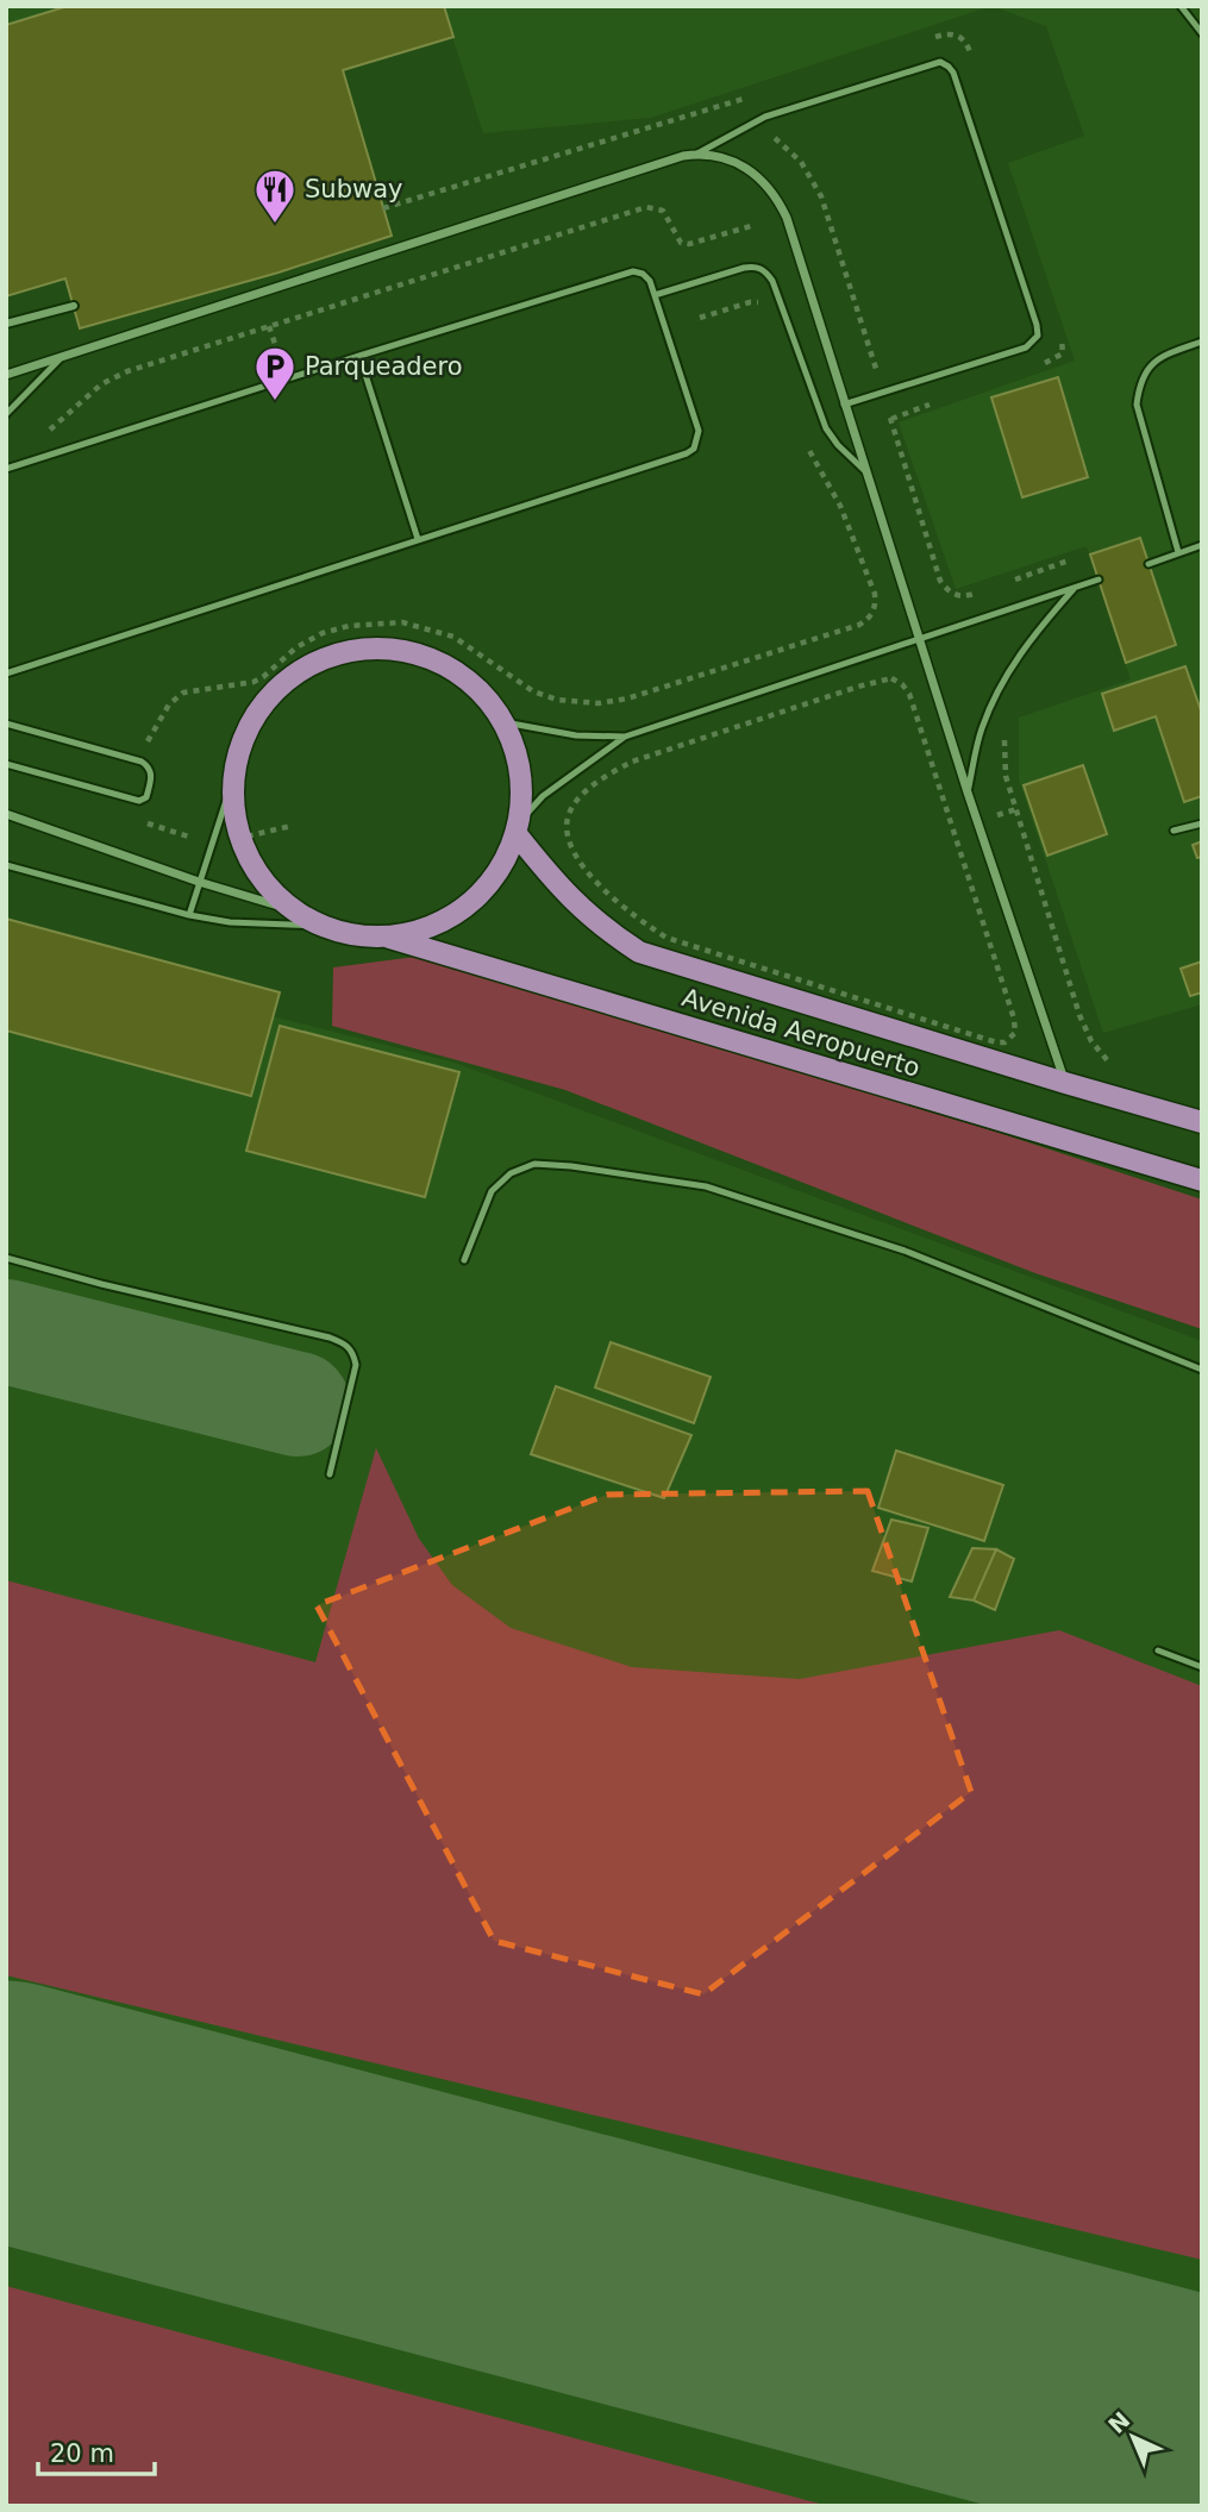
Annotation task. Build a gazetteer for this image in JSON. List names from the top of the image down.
{
  "streets": {
    "main road": ["Avenida Aeropuerto"]
  },
  "places": {
    "restaurant": ["Subway"],
    "parking": ["Parqueadero"]
  },
  "scale_bar": "20 m",
  "north": "top left"
}
